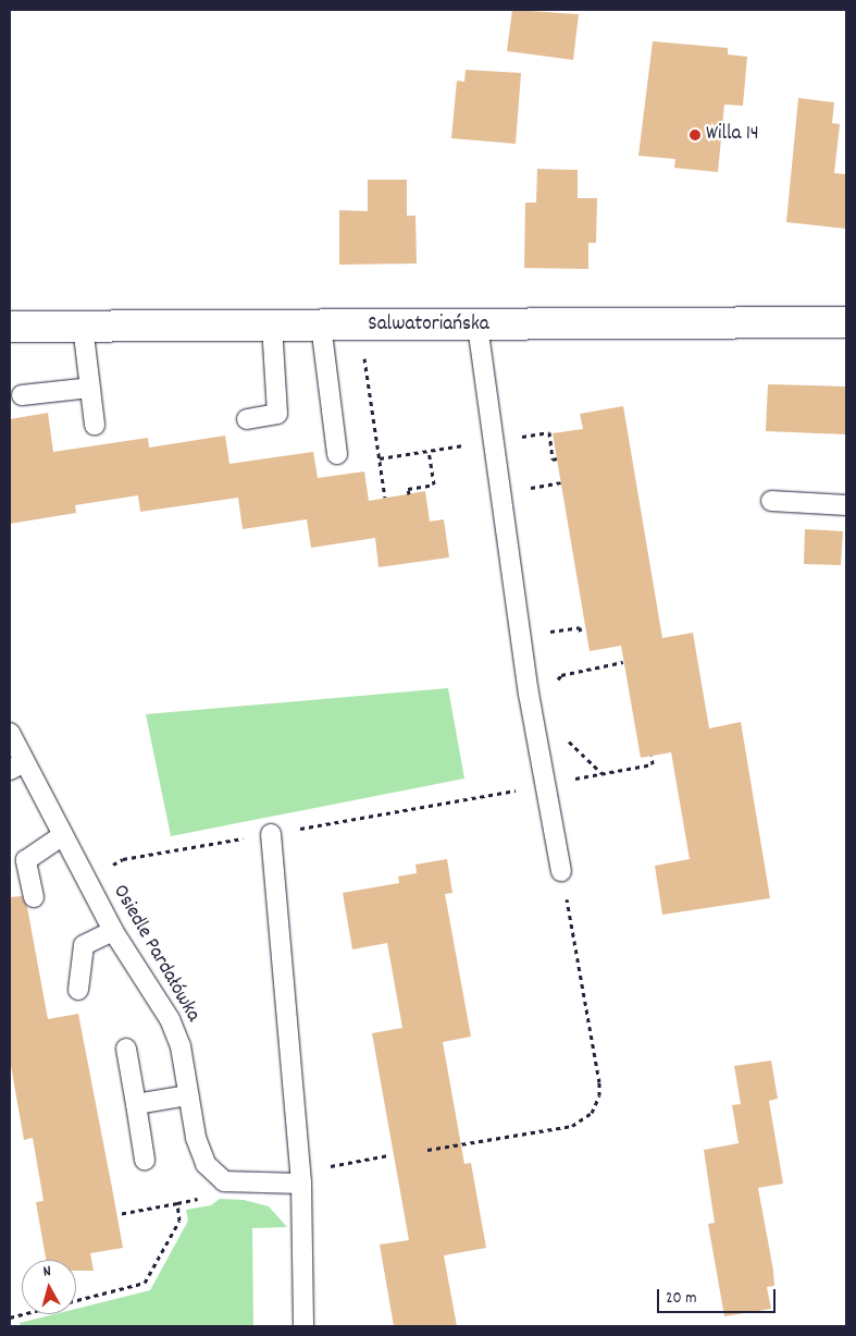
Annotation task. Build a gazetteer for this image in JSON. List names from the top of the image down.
{
  "streets": {
    "street": ["Salwatoriańska"],
    "lane": ["Osiedle Pardałówka"]
  },
  "places": ["Willa 14"],
  "scale_bar": "20 m",
  "north": "top"
}
